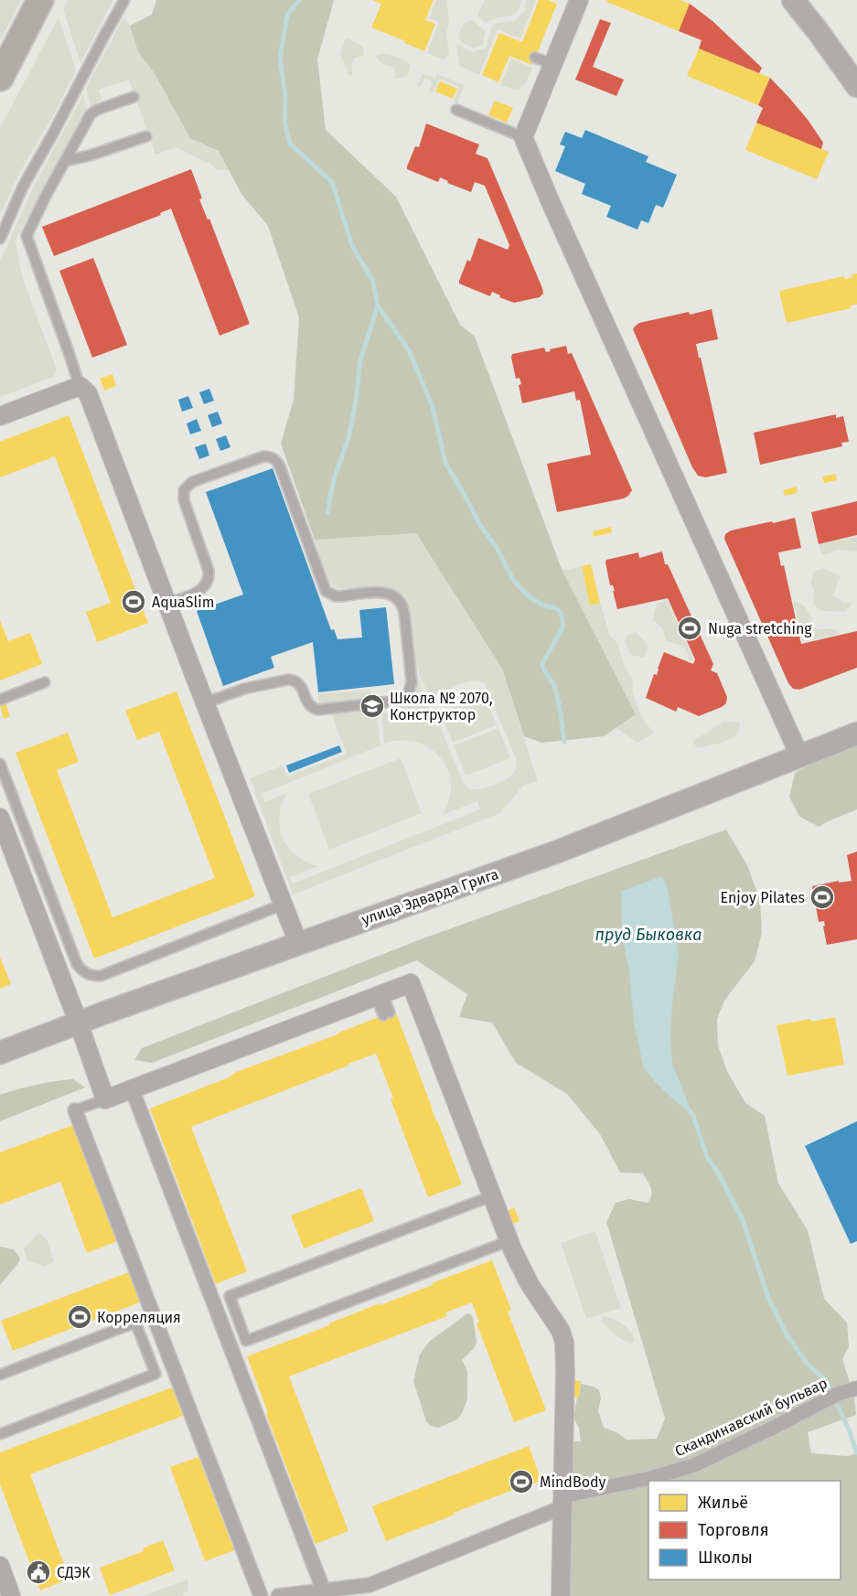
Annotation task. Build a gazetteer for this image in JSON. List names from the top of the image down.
{
  "streets": {
    "street": ["улица Эдварда Грига", "Скандинавский бульвар"]
  },
  "water": ["пруд Быковка"],
  "places": {
    "sports": [
      "AquaSlim",
      "Nuga stretching",
      "Enjoy Pilates",
      "Корреляция",
      "MindBody"
    ],
    "school or university": ["Школа № 2070, Конструктор"],
    "public building": ["СДЭК"]
  },
  "legend": ["Жильё", "Торговля", "Школы"]
}
